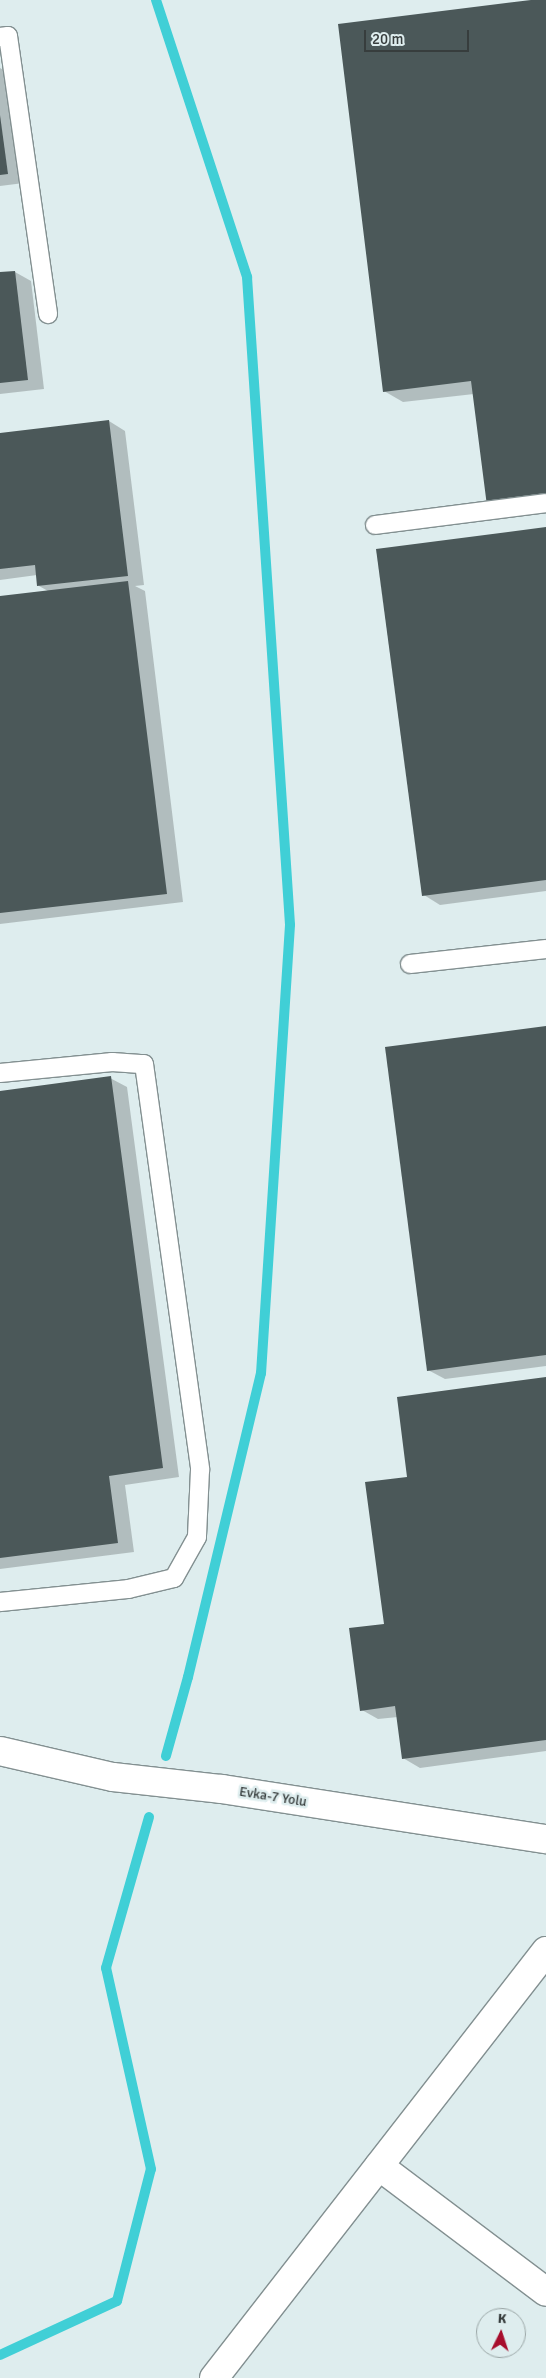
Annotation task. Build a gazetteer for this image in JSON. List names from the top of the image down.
{
  "streets": {
    "street": ["Evka-7 Yolu"]
  },
  "scale_bar": "20 m",
  "north": "top"
}
